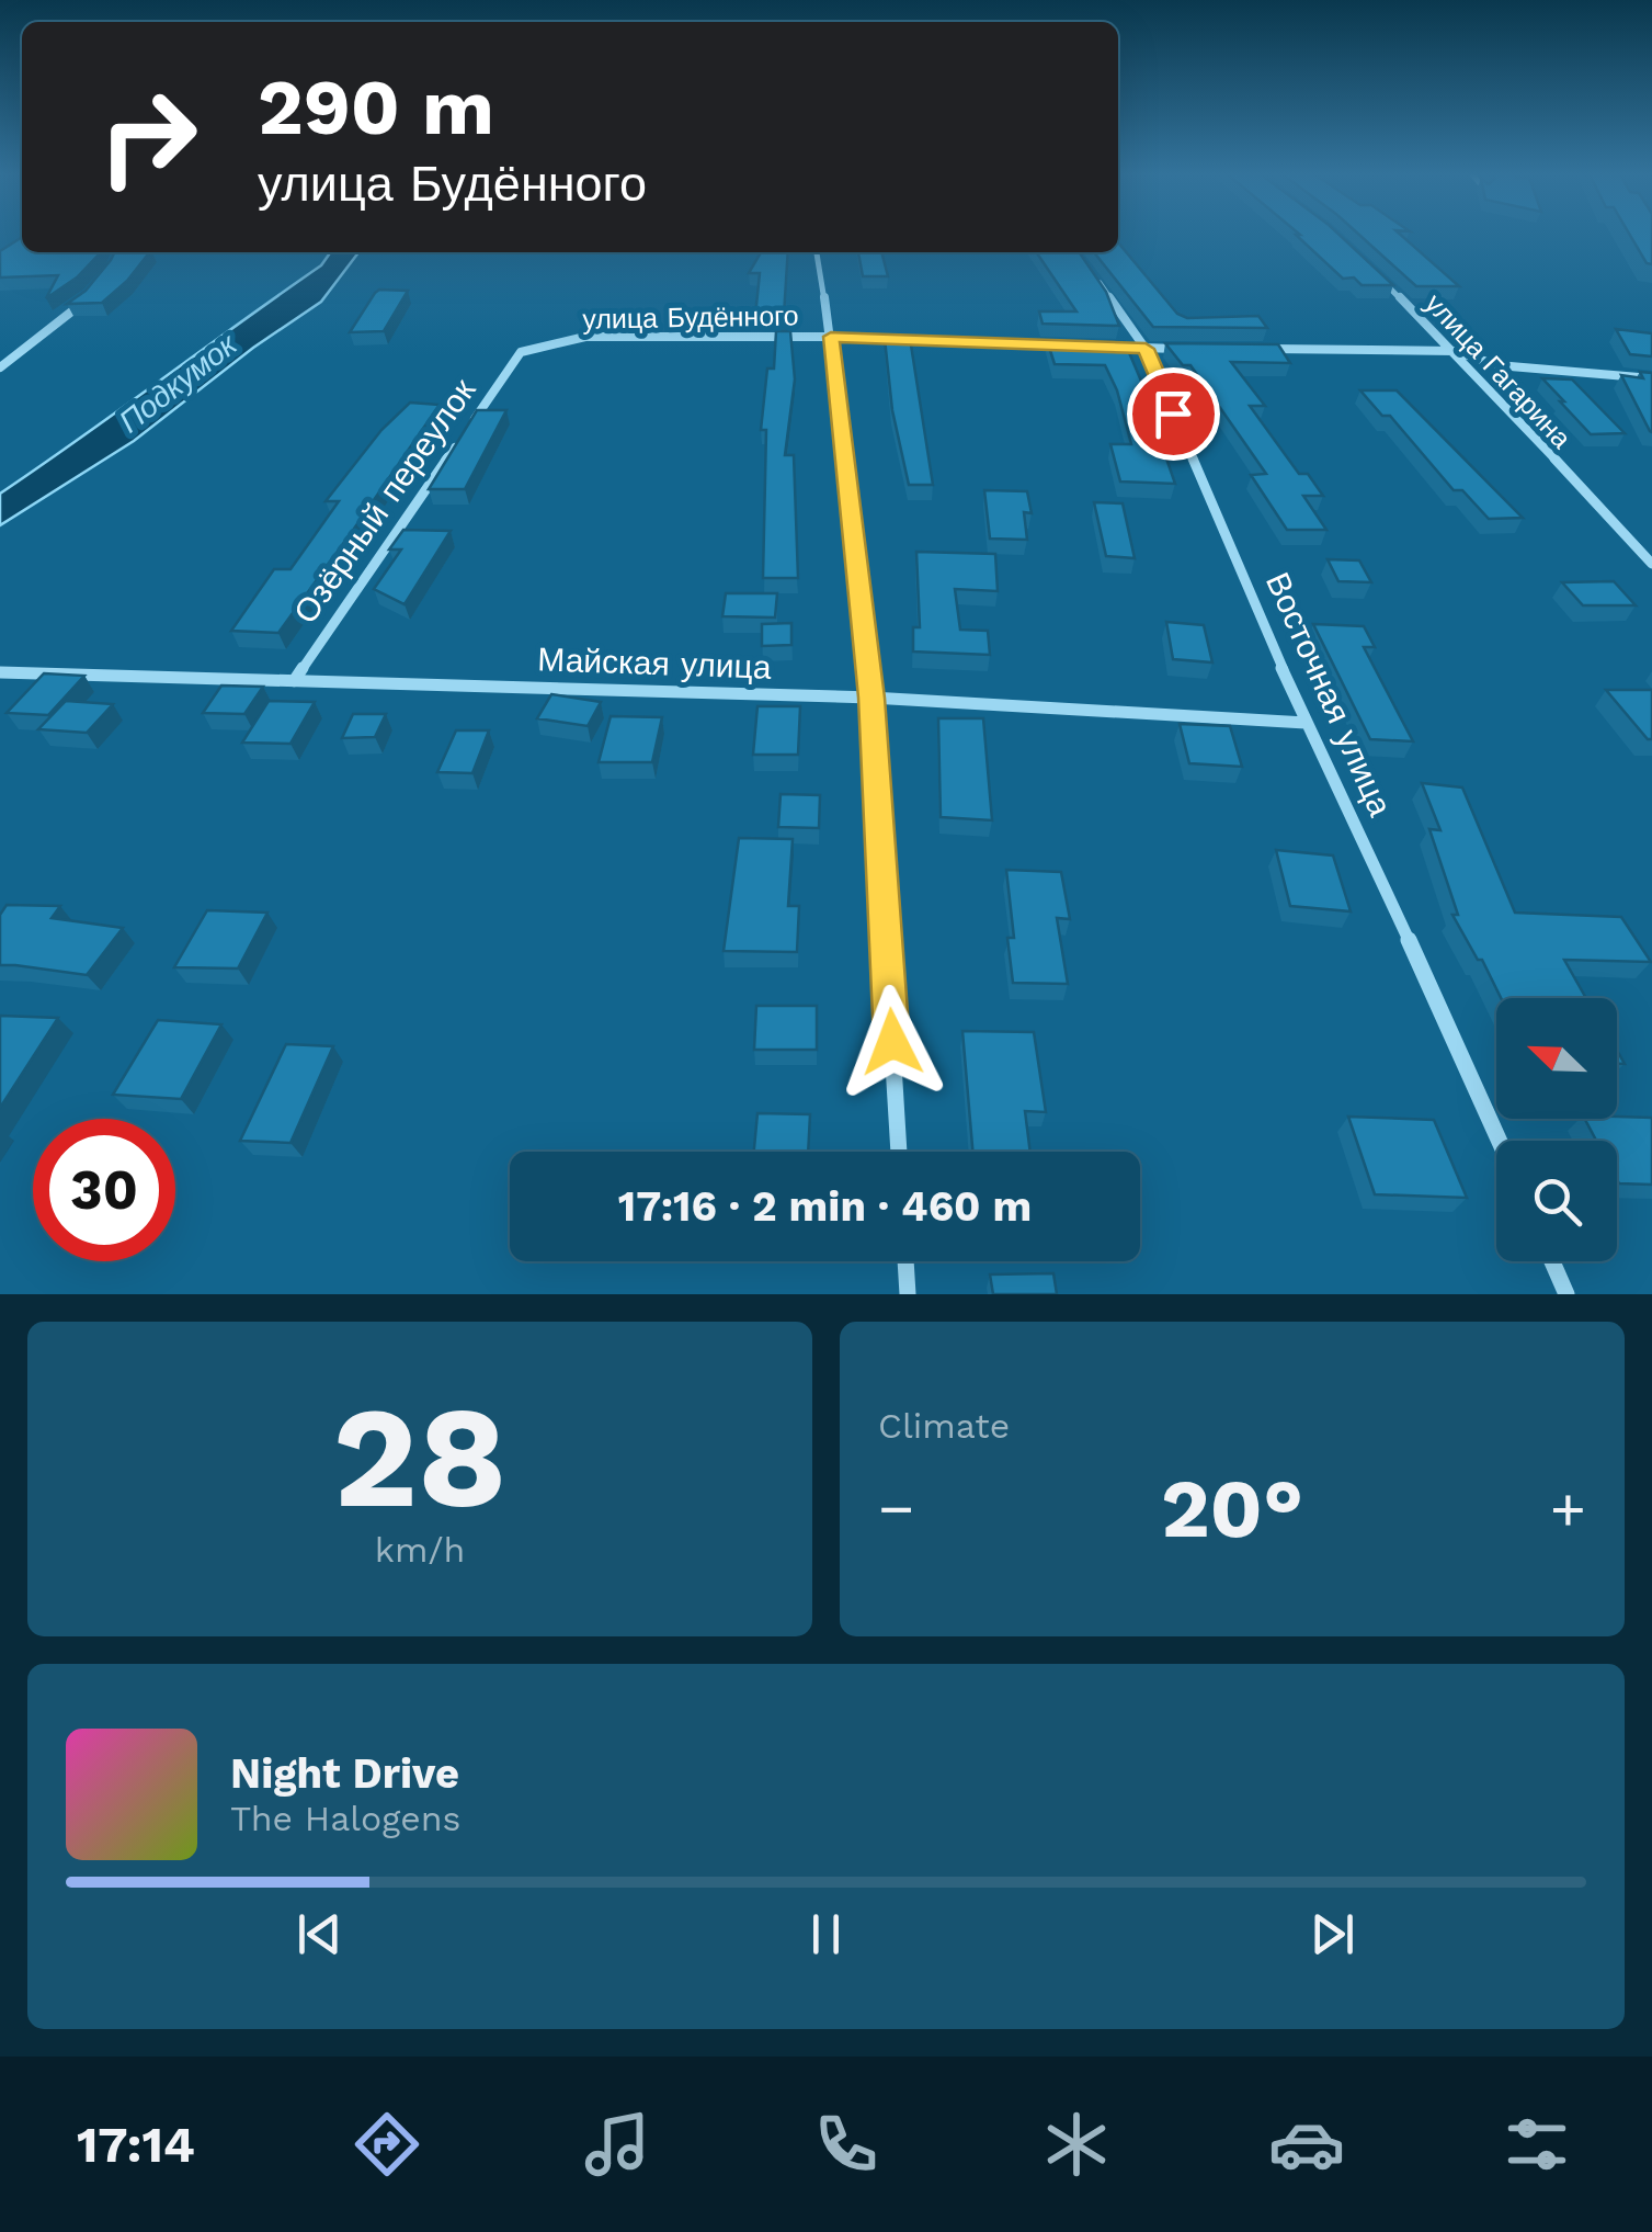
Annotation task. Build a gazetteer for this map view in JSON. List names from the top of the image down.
{
  "streets": {
    "street": [
      "улица Будённого",
      "улица Гагарина",
      "Озёрный переулок",
      "Майская улица",
      "Восточная улица"
    ]
  },
  "crossings": [
    ["улица Будённого", "Озёрный переулок"],
    ["Озёрный переулок", "Майская улица"],
    ["Майская улица", "Восточная улица"]
  ],
  "water": ["Подкумок"],
  "north": "top left",
  "page": {
    "turn": ["290 m", "улица Будённого"],
    "limit": "30",
    "trip": "17:16 · 2 min · 460 m",
    "tile": [
      ["28", "km/h"],
      "Climate"
    ],
    "heat": ["−", "20°", "+"],
    "song": ["Night Drive", "The Halogens"],
    "tabs": "17:14"
  }
}
